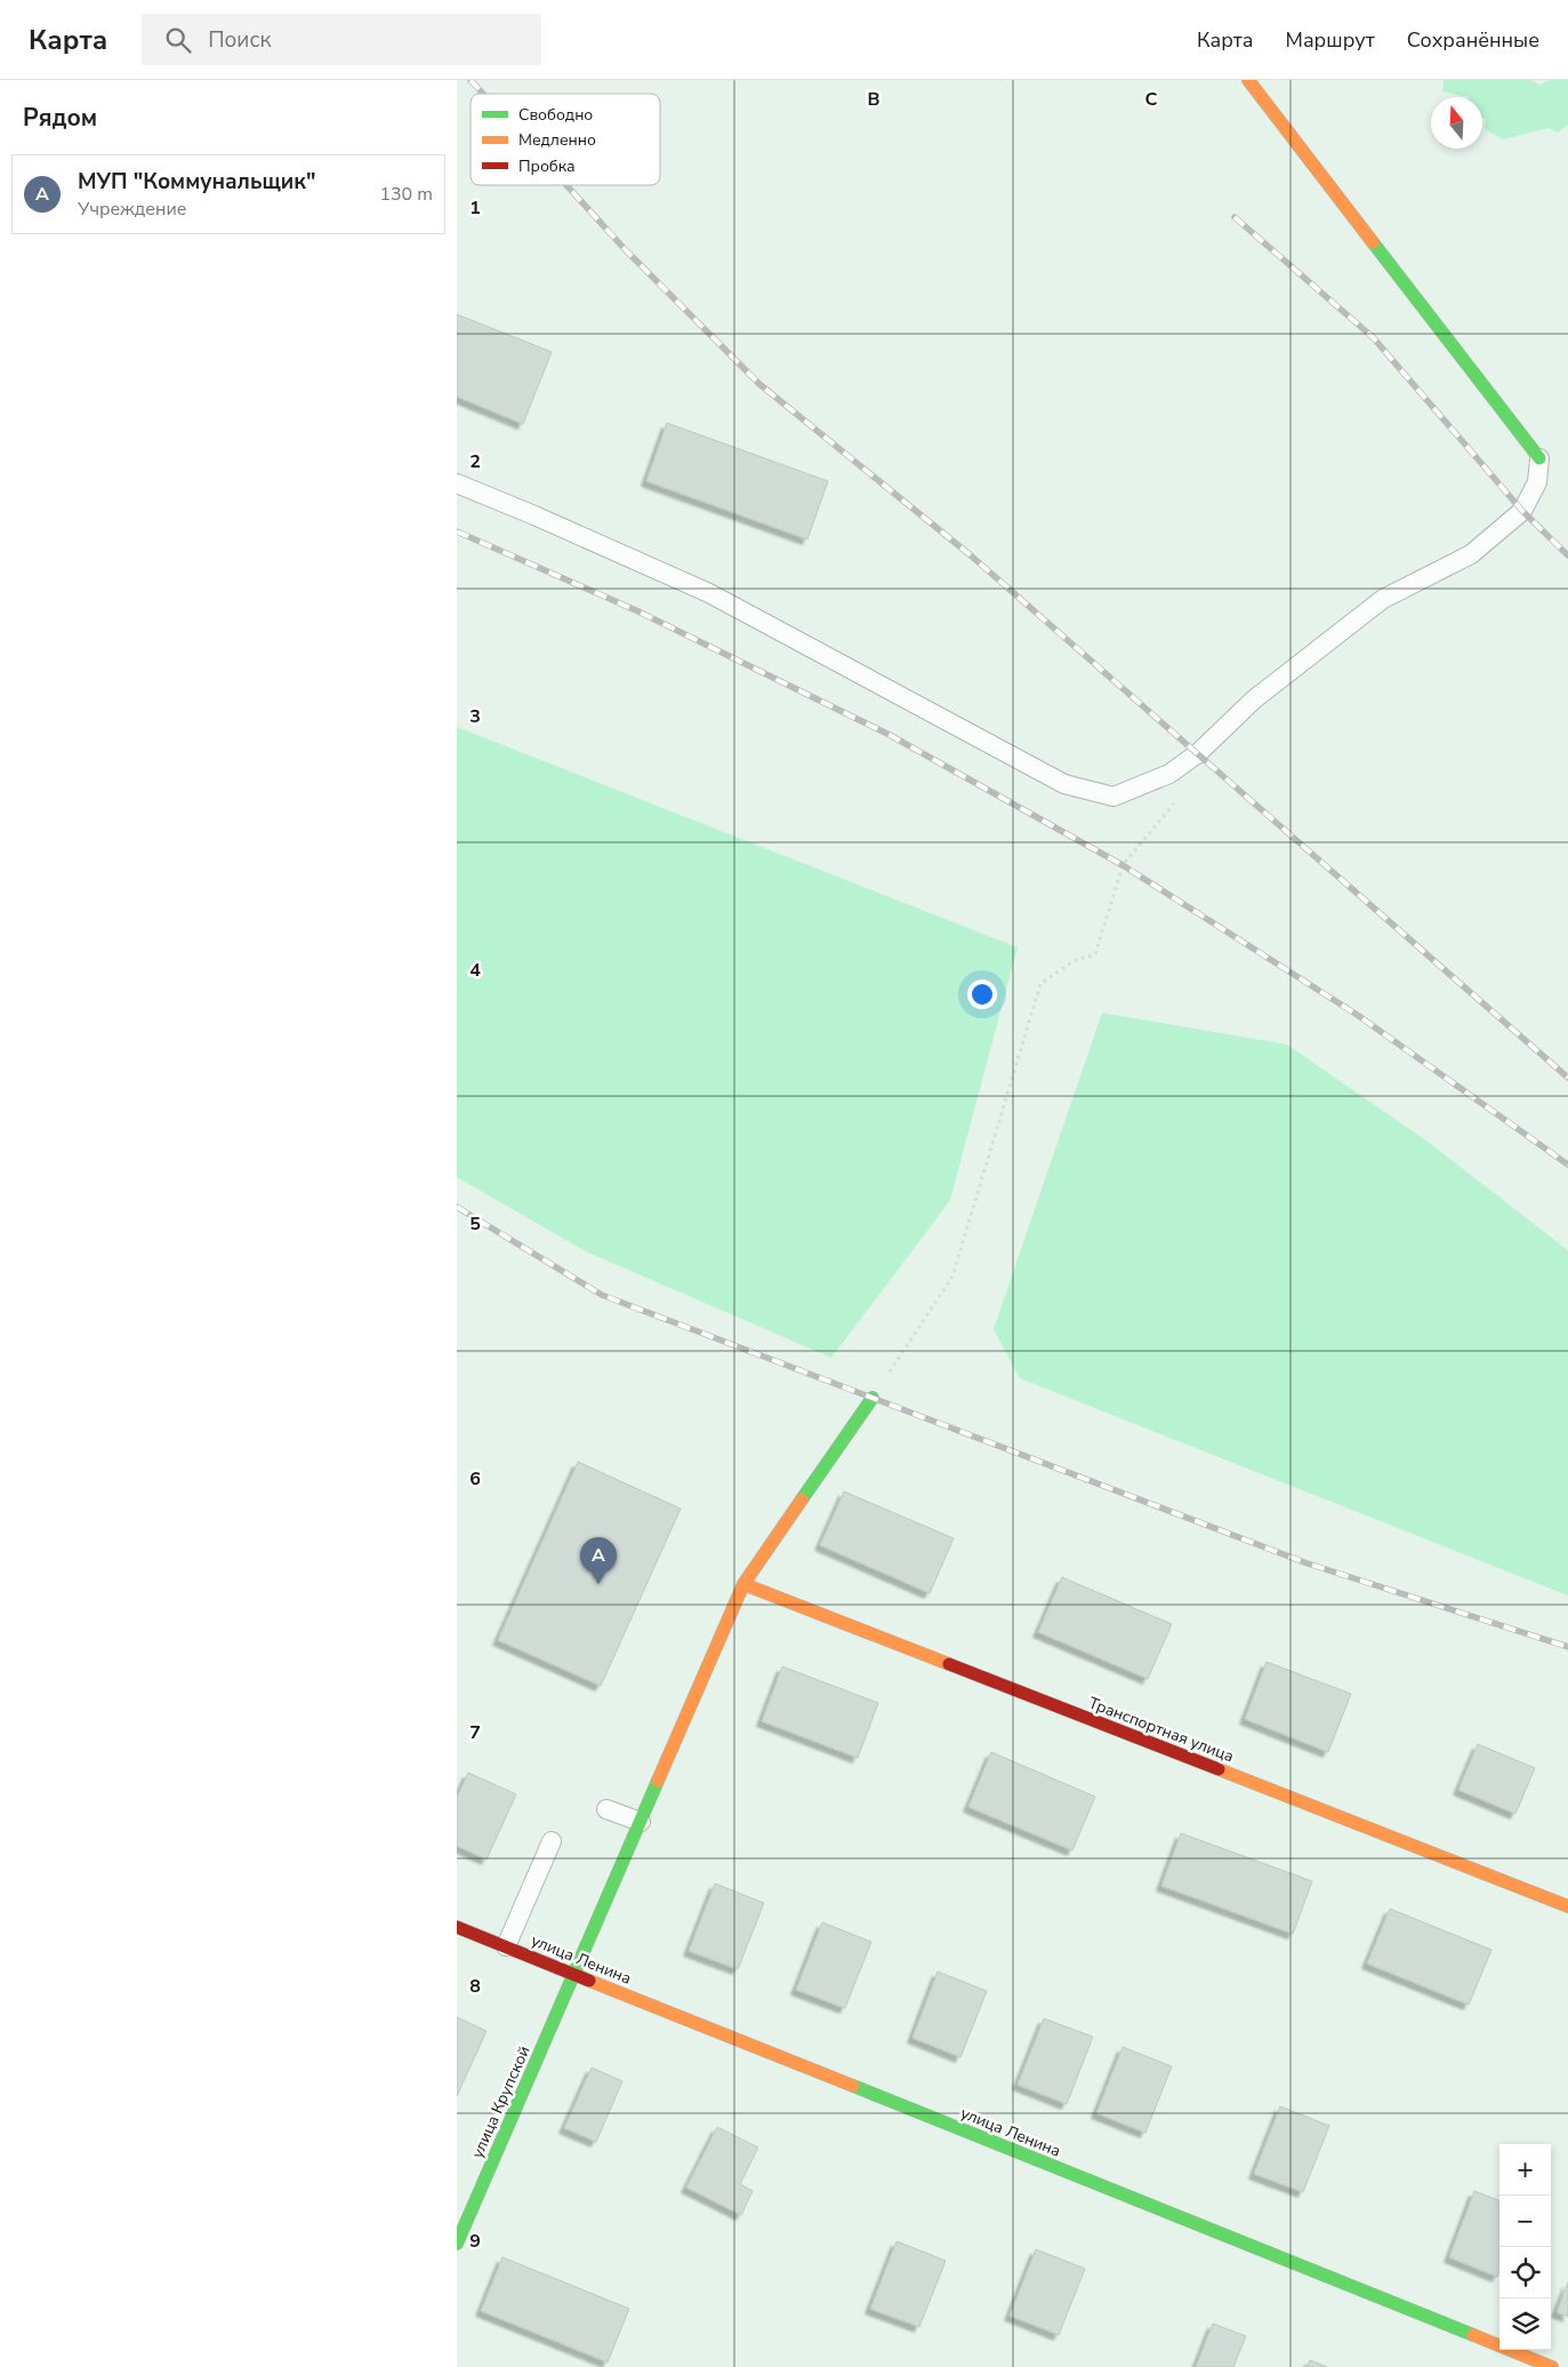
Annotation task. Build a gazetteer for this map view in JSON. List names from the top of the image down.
{
  "streets": {
    "street": ["Транспортная улица", "улица Ленина", "улица Крупской"]
  },
  "crossings": [
    ["Транспортная улица", "улица Крупской"],
    ["улица Ленина", "улица Крупской"]
  ],
  "legend": ["Свободно", "Медленно", "Пробка"],
  "north": "top",
  "page": {
    "header": "Карта",
    "search": "Поиск",
    "nav": ["Карта", "Маршрут", "Сохранённые"],
    "heading": "Рядом",
    "list": [
      {
        "mark": "A",
        "name": "МУП \"Коммунальщик\"",
        "note": "Учреждение",
        "value": "130 m"
      }
    ],
    "pins": "A",
    "map_buttons": ["+", "−"]
  },
  "grid": {
    "columns": ["B", "C"],
    "rows": [
      "1",
      "2",
      "3",
      "4",
      "5",
      "6",
      "7",
      "8",
      "9"
    ]
  }
}
